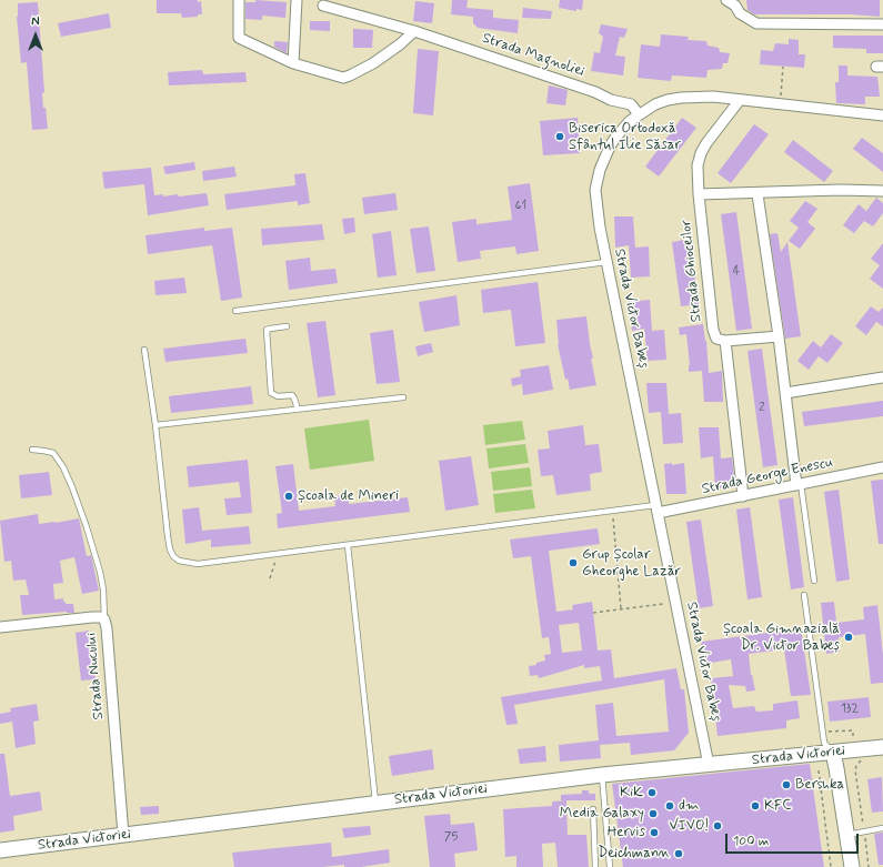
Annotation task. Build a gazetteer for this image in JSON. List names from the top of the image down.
{
  "streets": {
    "street": [
      "Strada Magnoliei",
      "Strada Ghioceilor",
      "Strada Victor Babeș",
      "Strada George Enescu",
      "Strada Nucului",
      "Strada Victoriei"
    ]
  },
  "crossings": [
    ["Strada Magnoliei", "Strada Victor Babeș"],
    ["Strada Ghioceilor", "Strada Victor Babeș"],
    ["Strada Victor Babeș", "Strada George Enescu"],
    ["Strada Victor Babeș", "Strada Victoriei"],
    ["Strada Nucului", "Strada Victoriei"]
  ],
  "places": [
    "Biserica Ortodoxă Sfântul Ilie Săsar",
    "Școala de Mineri",
    "Grup Școlar Gheorghe Lazăr",
    "Școala Gimnazială Dr. Victor Babeș",
    "Bershka",
    "KiK",
    "dm",
    "KFC",
    "Media Galaxy",
    "VIVO!",
    "Hervis",
    "Deichmann"
  ],
  "house_numbers": [
    "61",
    "4",
    "2",
    "132",
    "75"
  ],
  "scale_bar": "100 m",
  "north": "top"
}
